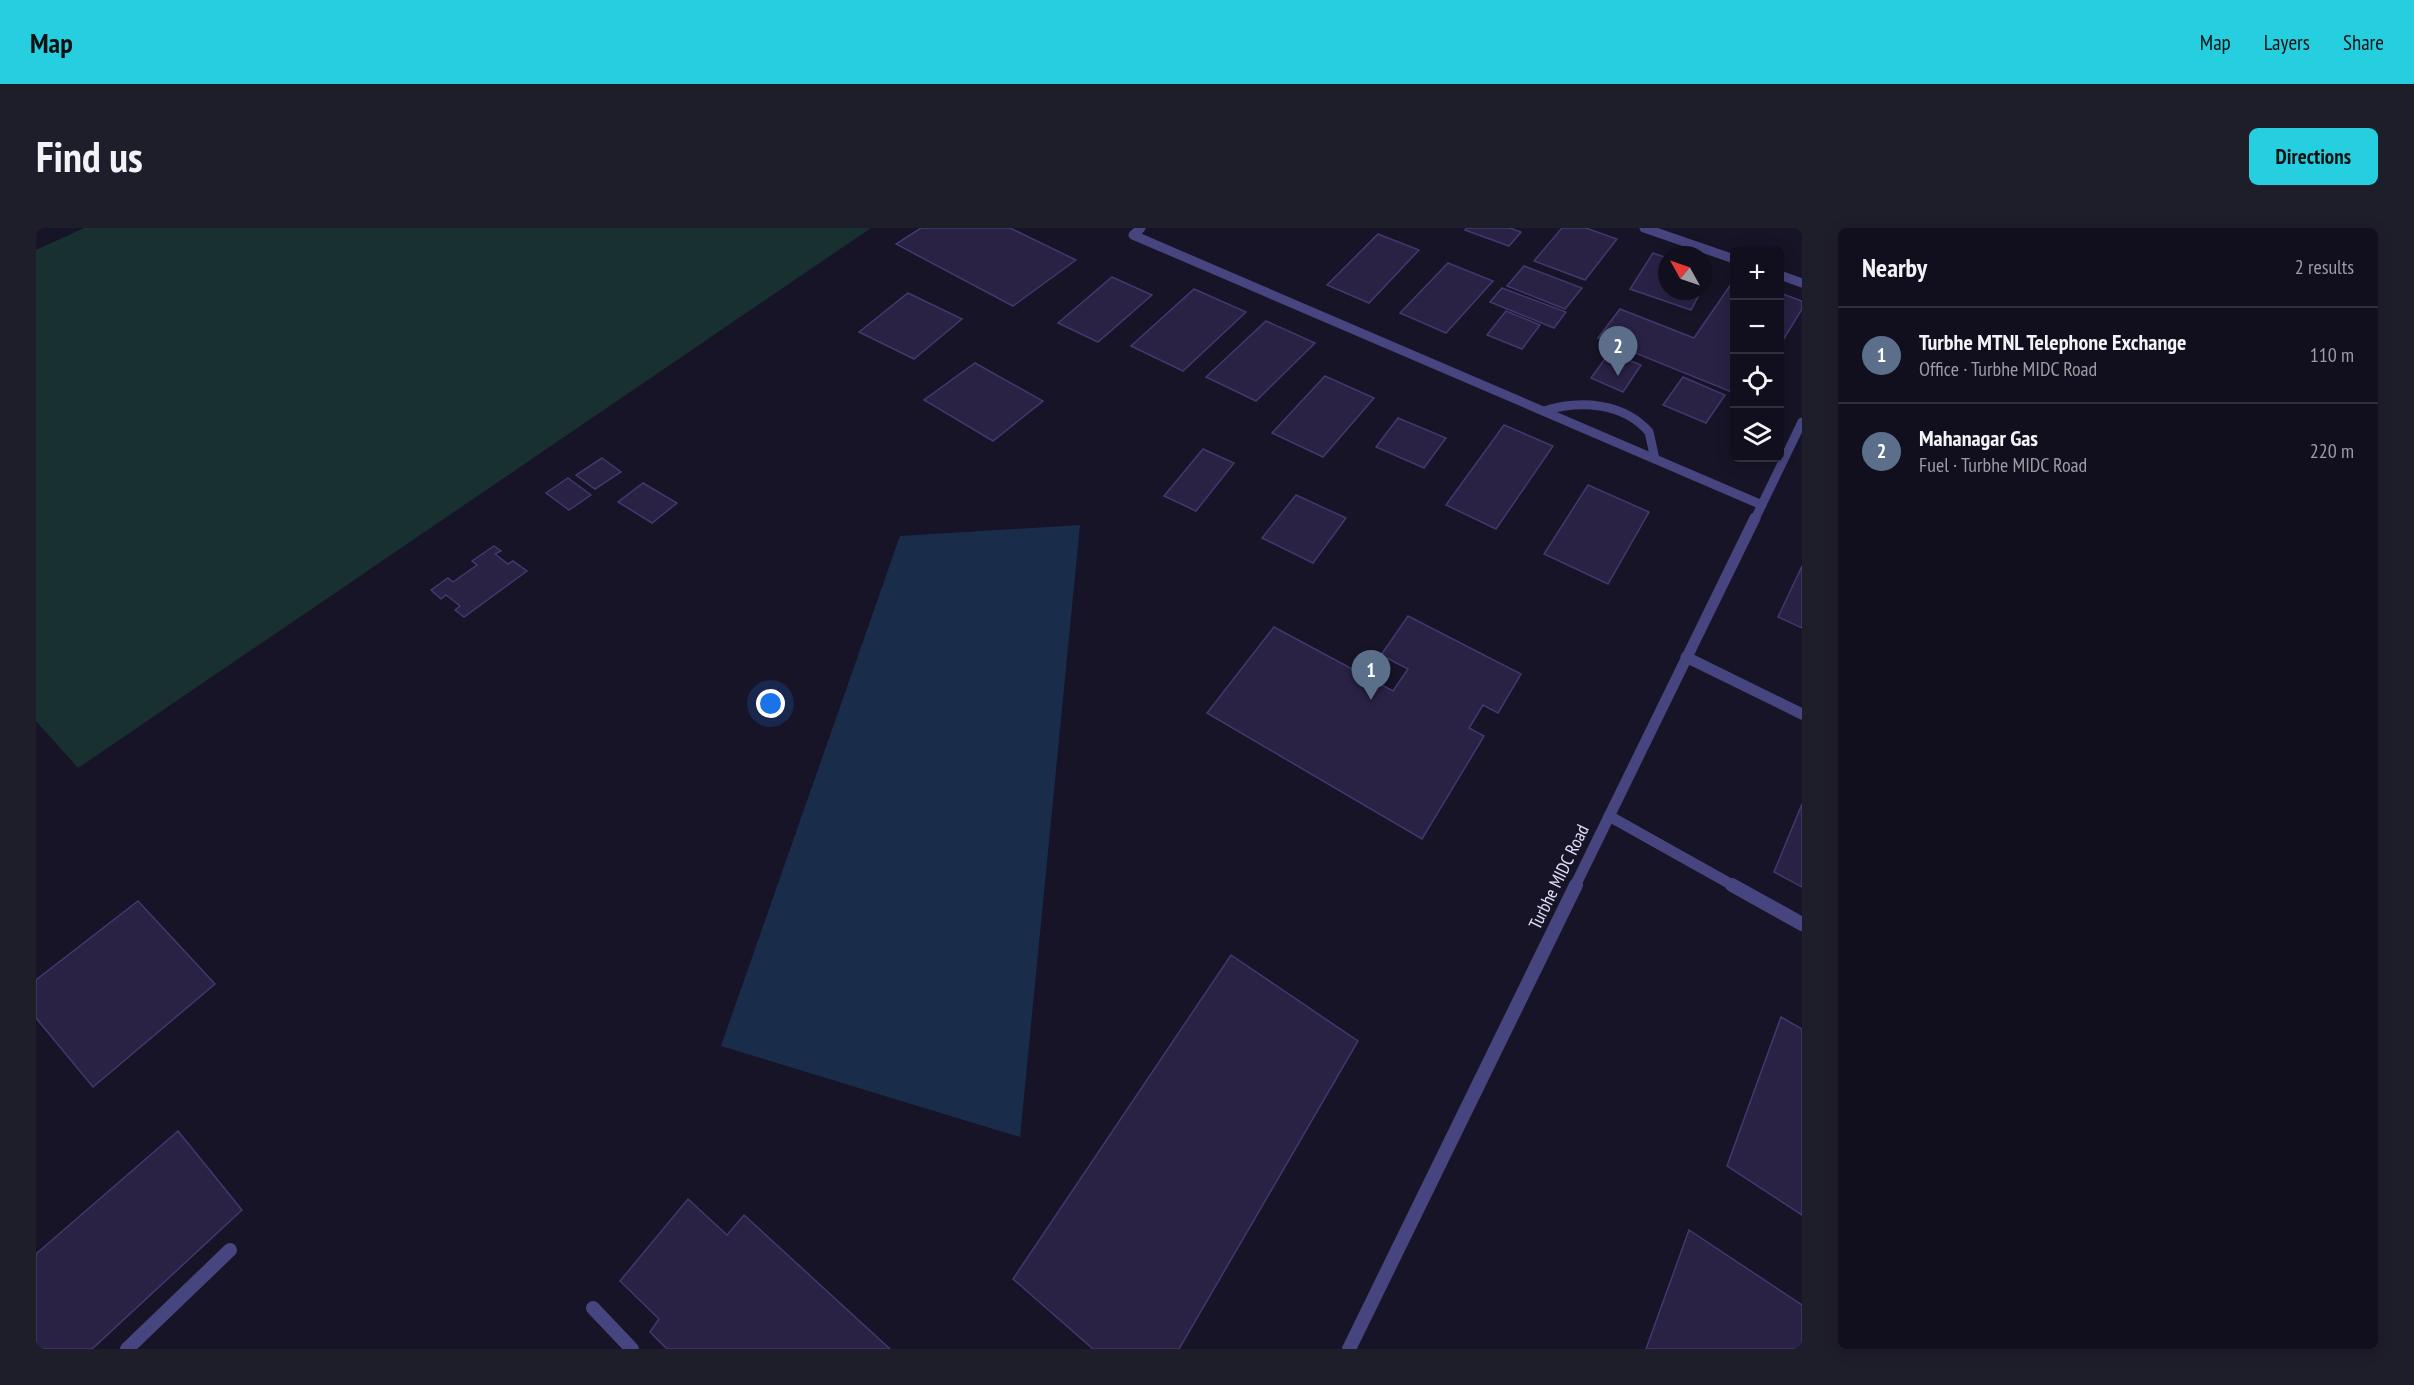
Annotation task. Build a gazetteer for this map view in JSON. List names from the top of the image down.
{
  "streets": {
    "street": ["Turbhe MIDC Road"]
  },
  "north": "top left",
  "page": {
    "header": "Map",
    "nav": ["Map", "Layers", "Share"],
    "buttons": "Directions",
    "title": "Find us",
    "heading": ["Nearby", "2 results"],
    "map_buttons": ["+", "−"],
    "list": [
      {
        "mark": "1",
        "name": "Turbhe MTNL Telephone Exchange",
        "note": "Office · Turbhe MIDC Road",
        "value": "110 m"
      },
      {
        "mark": "2",
        "name": "Mahanagar Gas",
        "note": "Fuel · Turbhe MIDC Road",
        "value": "220 m"
      }
    ],
    "pins": ["2", "1"]
  }
}
